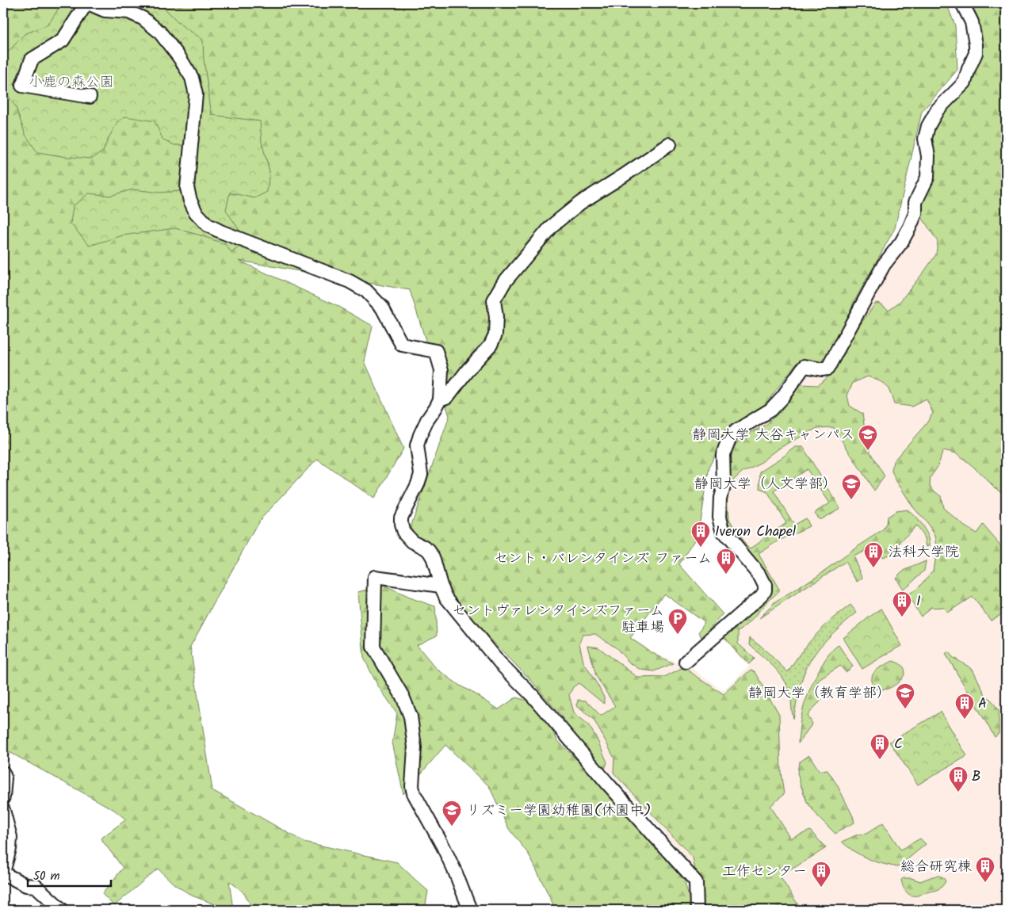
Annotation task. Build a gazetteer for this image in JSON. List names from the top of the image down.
{
  "parks": ["小鹿の森公園"],
  "places": {
    "school or university": [
      "静岡大学 大谷キャンパス",
      "静岡大学（人文学部）",
      "静岡大学（教育学部）",
      "リズミー学園幼稚園(休園中)"
    ],
    "building": [
      "Iveron Chapel",
      "法科大学院",
      "セント・バレンタインズ ファーム",
      "I",
      "A",
      "C",
      "B",
      "総合研究棟",
      "工作センター"
    ],
    "parking": ["セントヴァレンタインズファーム 駐車場"]
  },
  "scale_bar": "50 m"
}
